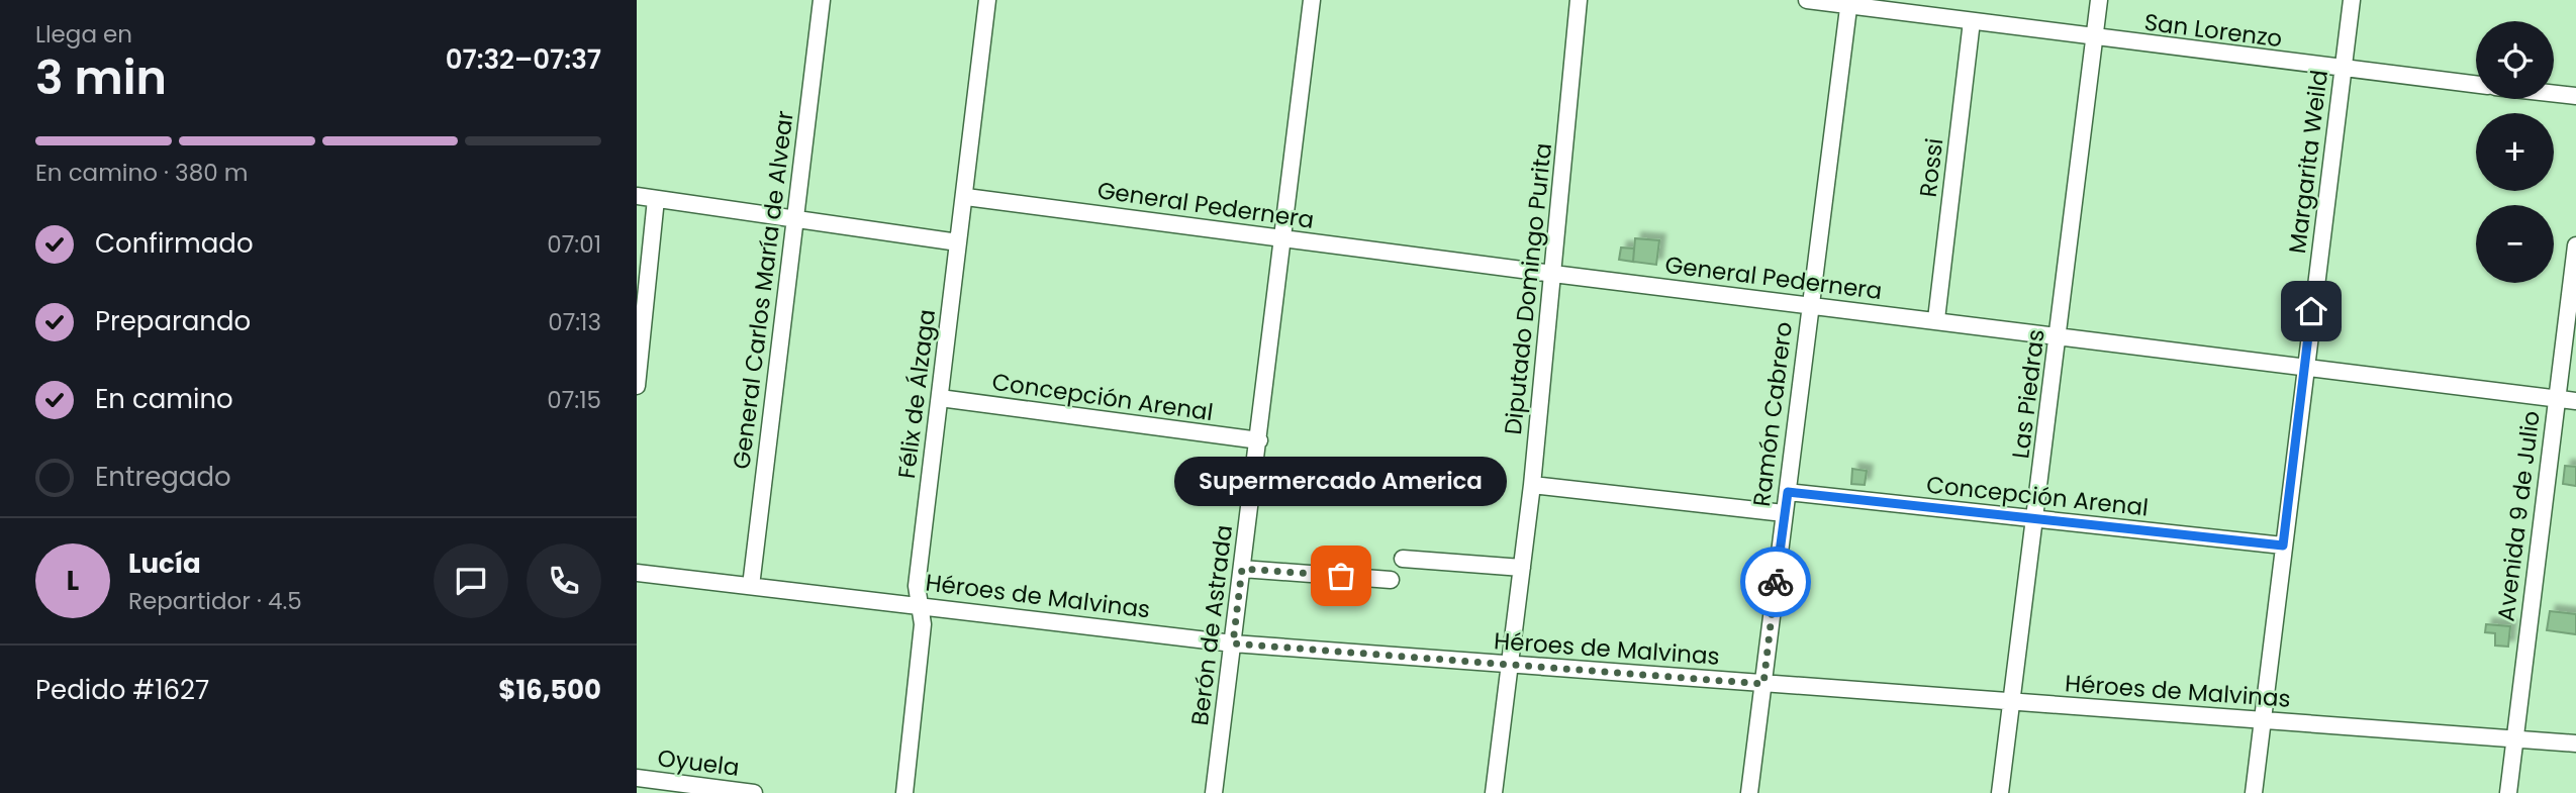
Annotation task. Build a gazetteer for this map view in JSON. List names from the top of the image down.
{
  "streets": {
    "street": [
      "San Lorenzo",
      "Margarita Weild",
      "Rossi",
      "General Pedernera",
      "Diputado Domingo Purita",
      "General Carlos María de Alvear",
      "Félix de Álzaga",
      "Las Piedras",
      "Concepción Arenal",
      "Ramón Cabrero",
      "Avenida 9 de Julio",
      "Héroes de Malvinas",
      "Berón de Astrada",
      "Oyuela"
    ]
  },
  "crossings": [
    ["San Lorenzo", "Margarita Weild"],
    ["San Lorenzo", "Rossi"],
    ["San Lorenzo", "Las Piedras"],
    ["San Lorenzo", "Ramón Cabrero"],
    ["Margarita Weild", "General Pedernera"],
    ["Margarita Weild", "Concepción Arenal"],
    ["Margarita Weild", "Héroes de Malvinas"],
    ["Rossi", "General Pedernera"],
    ["General Pedernera", "Diputado Domingo Purita"],
    ["General Pedernera", "Félix de Álzaga"],
    ["General Pedernera", "Las Piedras"],
    ["General Pedernera", "Ramón Cabrero"],
    ["General Pedernera", "Avenida 9 de Julio"],
    ["General Pedernera", "Berón de Astrada"],
    ["Diputado Domingo Purita", "Héroes de Malvinas"],
    ["General Carlos María de Alvear", "Héroes de Malvinas"],
    ["Félix de Álzaga", "Concepción Arenal"],
    ["Félix de Álzaga", "Héroes de Malvinas"],
    ["Las Piedras", "Concepción Arenal"],
    ["Las Piedras", "Héroes de Malvinas"],
    ["Concepción Arenal", "Ramón Cabrero"],
    ["Concepción Arenal", "Berón de Astrada"],
    ["Ramón Cabrero", "Héroes de Malvinas"],
    ["Avenida 9 de Julio", "Héroes de Malvinas"],
    ["Héroes de Malvinas", "Berón de Astrada"]
  ],
  "places": ["Supermercado America"],
  "page": {
    "heading": ["3 min", "Llega en", "07:32–07:37"],
    "panel": [
      "Lucía",
      "Repartidor · 4.5",
      "Pedido #1627",
      "$16,500"
    ],
    "map_buttons": ["+", "−"],
    "bar": "En camino · 380 m",
    "list": [
      ["Confirmado", "07:01"],
      ["Preparando", "07:13"],
      ["En camino", "07:15"],
      "Entregado"
    ],
    "bubble": "Supermercado America",
    "round": "L"
  }
}
